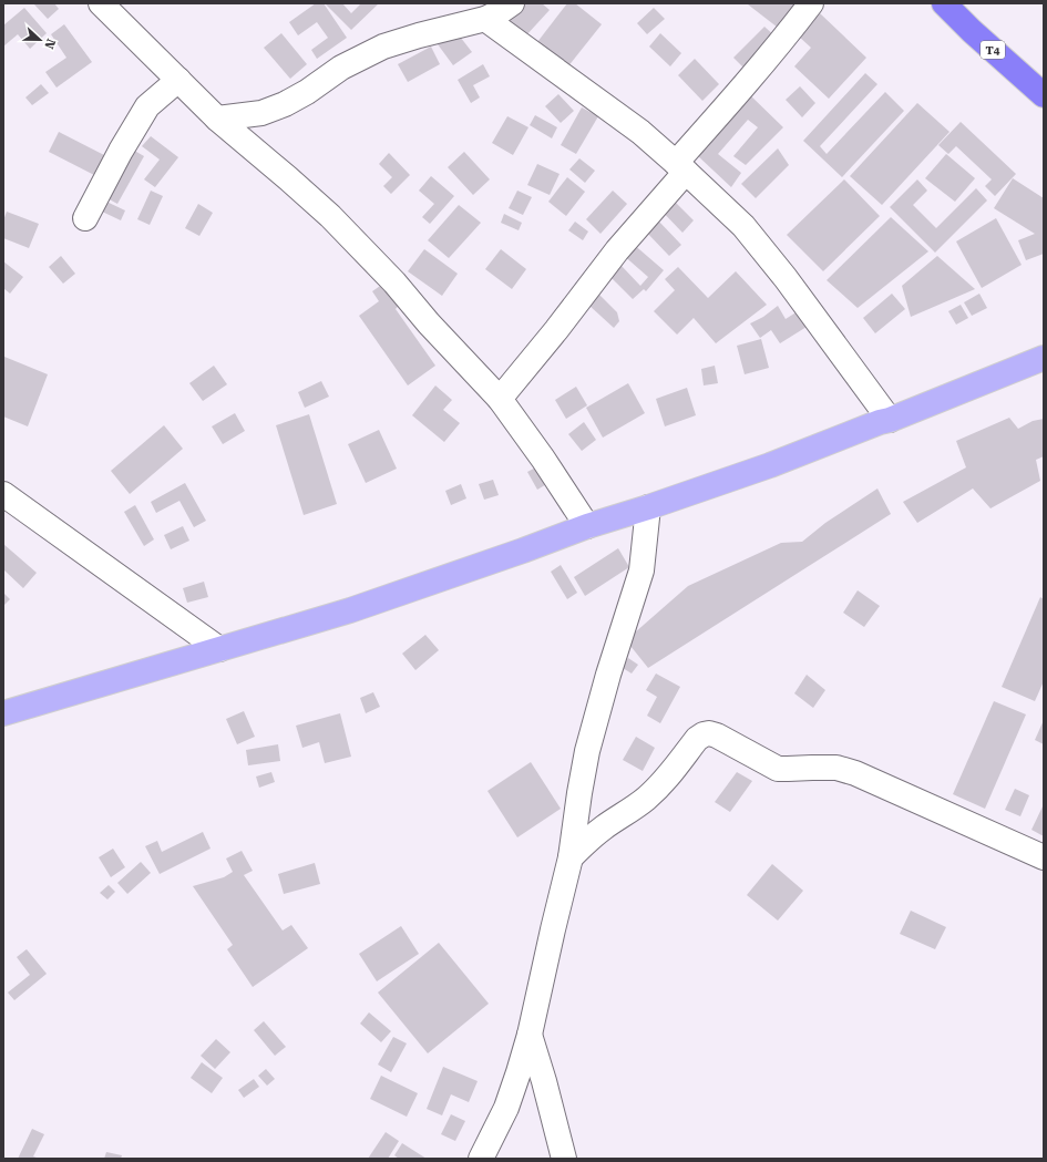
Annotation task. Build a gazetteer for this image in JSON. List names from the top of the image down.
{
  "streets": {
    "highway": ["T4"]
  },
  "north": "right"
}
